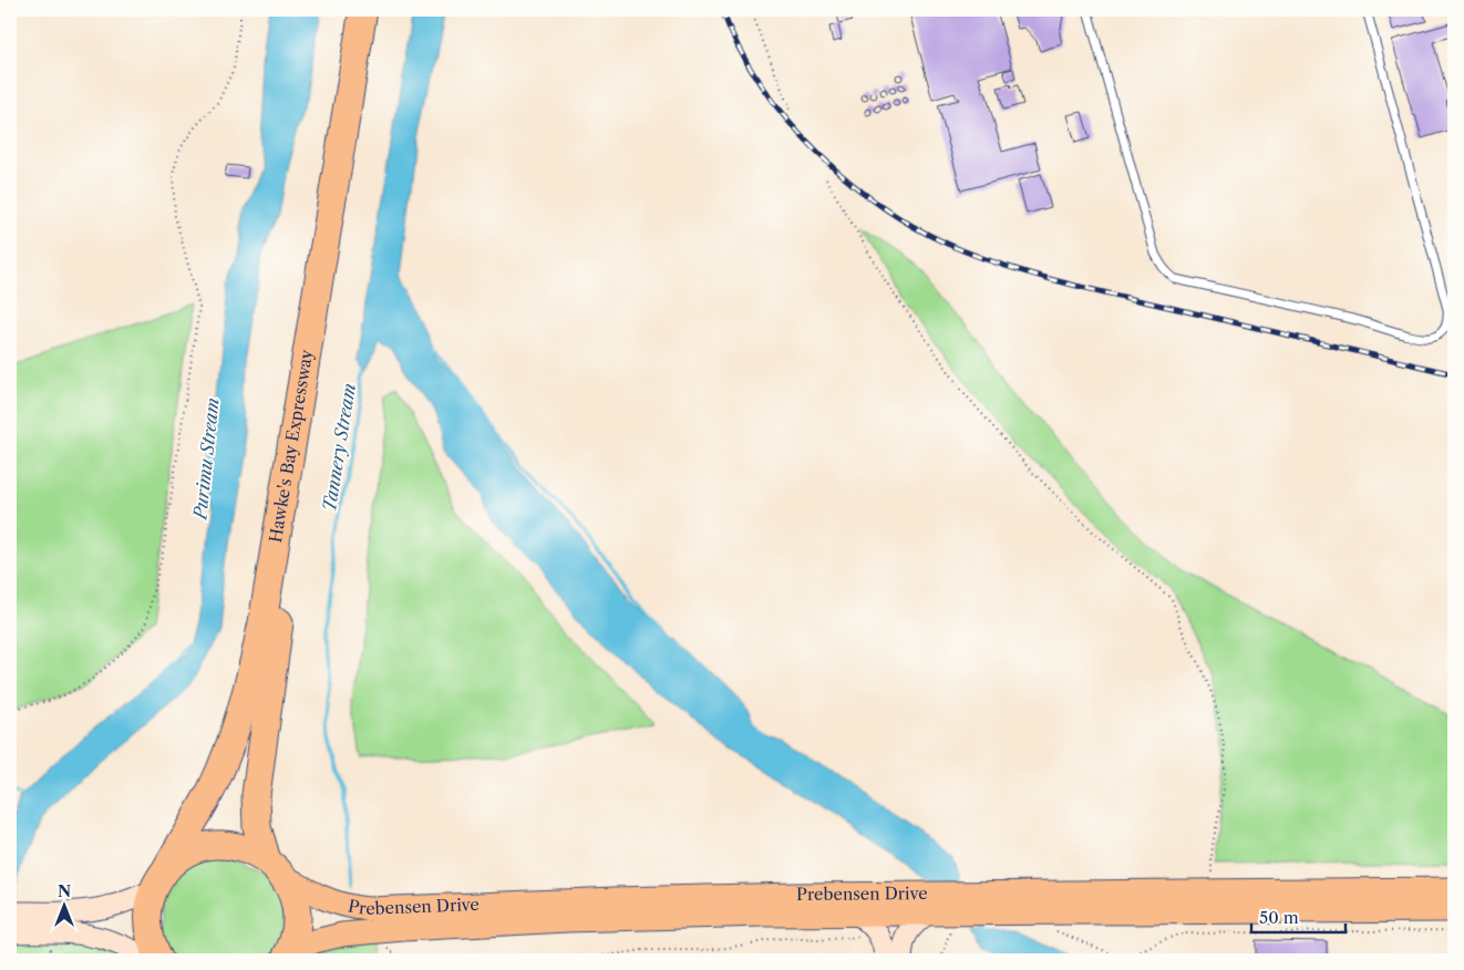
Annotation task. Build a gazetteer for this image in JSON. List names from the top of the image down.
{
  "streets": {
    "highway": ["Hawke's Bay Expressway"],
    "main road": ["Prebensen Drive"]
  },
  "crossings": [
    ["Hawke's Bay Expressway", "Prebensen Drive"]
  ],
  "water": ["Tannery Stream", "Purimu Stream"],
  "scale_bar": "50 m",
  "north": "top"
}
